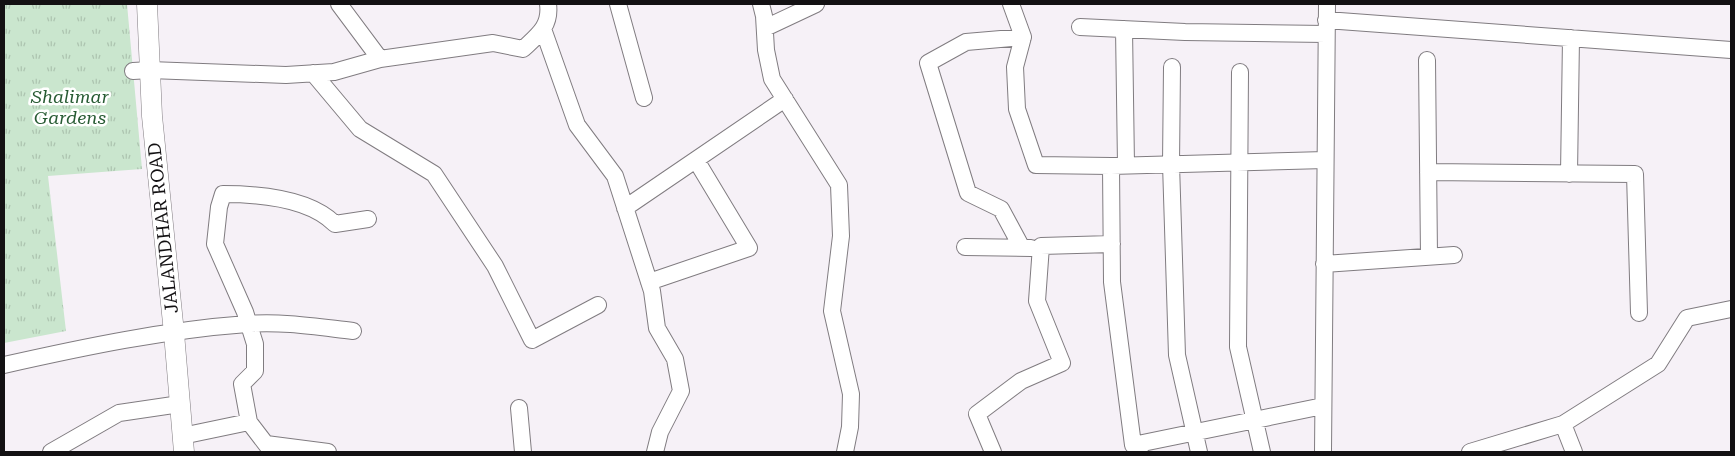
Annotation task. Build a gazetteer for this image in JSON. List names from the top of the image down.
{
  "streets": {
    "main road": ["JALANDHAR ROAD"]
  },
  "parks": ["Shalimar Gardens"]
}
